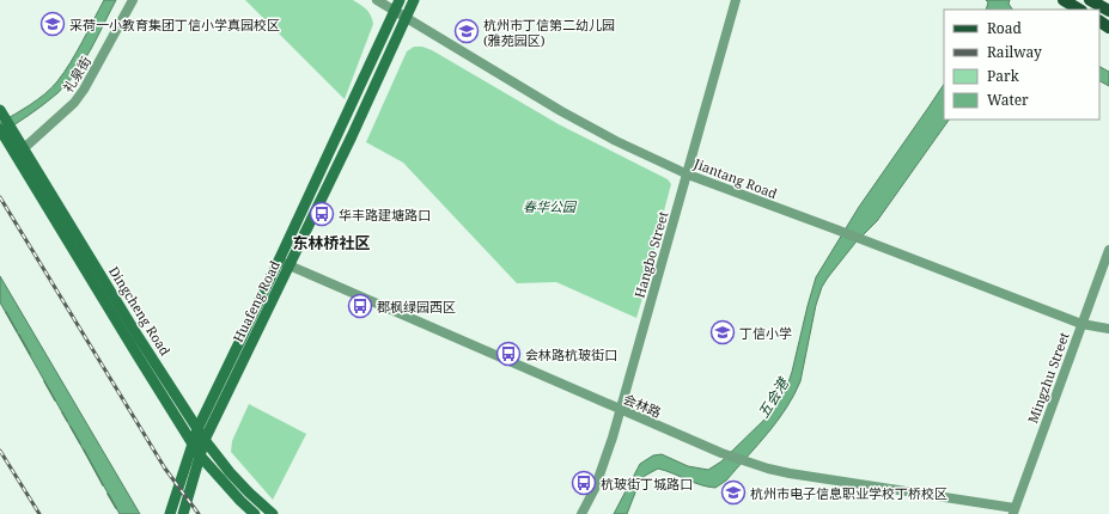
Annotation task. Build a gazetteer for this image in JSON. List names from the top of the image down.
{
  "streets": {
    "main road": ["Huafeng Road", "Dingcheng Road"],
    "street": [
      "礼泉街",
      "Jiantang Road",
      "Hangbo Street",
      "Mingzhu Street",
      "会林路"
    ]
  },
  "crossings": [
    ["礼泉街", "Dingcheng Road"],
    ["Jiantang Road", "Hangbo Street"],
    ["Jiantang Road", "Huafeng Road"],
    ["Jiantang Road", "Mingzhu Street"],
    ["Hangbo Street", "会林路"],
    ["Huafeng Road", "Dingcheng Road"],
    ["Huafeng Road", "会林路"],
    ["Mingzhu Street", "会林路"]
  ],
  "districts": ["东林桥社区"],
  "water": ["五会港"],
  "parks": ["春华公园"],
  "places": {
    "school or university": [
      "采荷一小教育集团丁信小学真园校区",
      "杭州市丁信第二幼儿园 (雅苑园区)",
      "丁信小学",
      "杭州市电子信息职业学校丁桥校区"
    ],
    "bus stop": [
      "华丰路建塘路口",
      "郡枫绿园西区",
      "会林路杭玻街口",
      "杭玻街丁城路口"
    ]
  },
  "legend": [
    "Road",
    "Railway",
    "Park",
    "Water"
  ]
}
